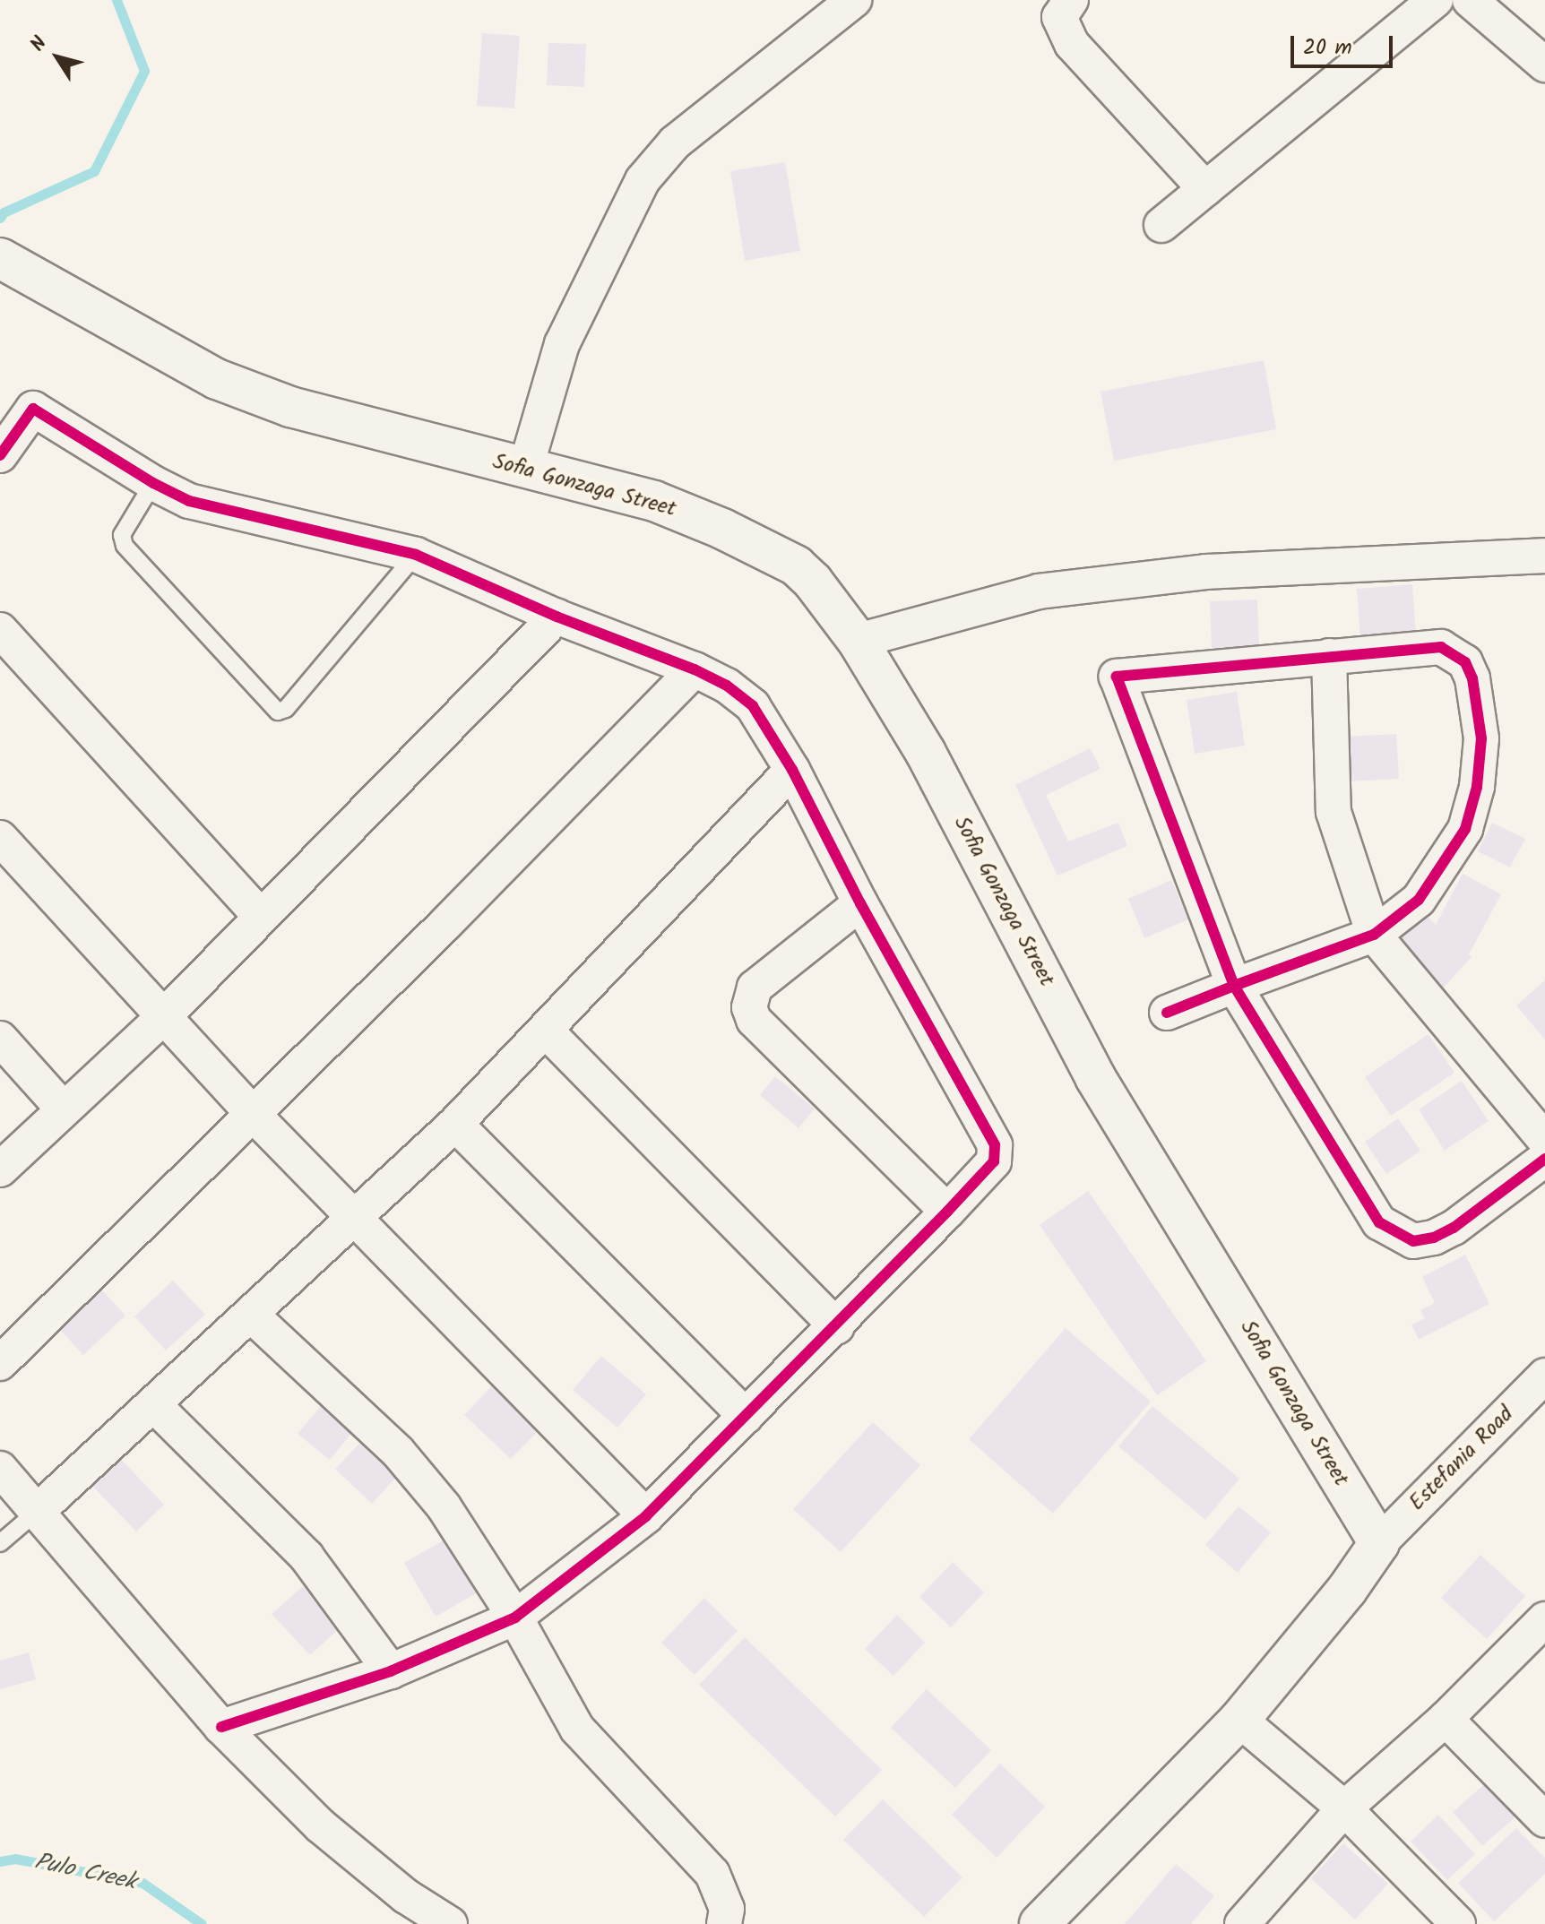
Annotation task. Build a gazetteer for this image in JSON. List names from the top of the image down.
{
  "streets": {
    "street": ["Sofia Gonzaga Street", "Estefania Road"]
  },
  "crossings": [
    ["Sofia Gonzaga Street", "Estefania Road"]
  ],
  "water": ["Pulo Creek"],
  "scale_bar": "20 m",
  "north": "top left"
}
